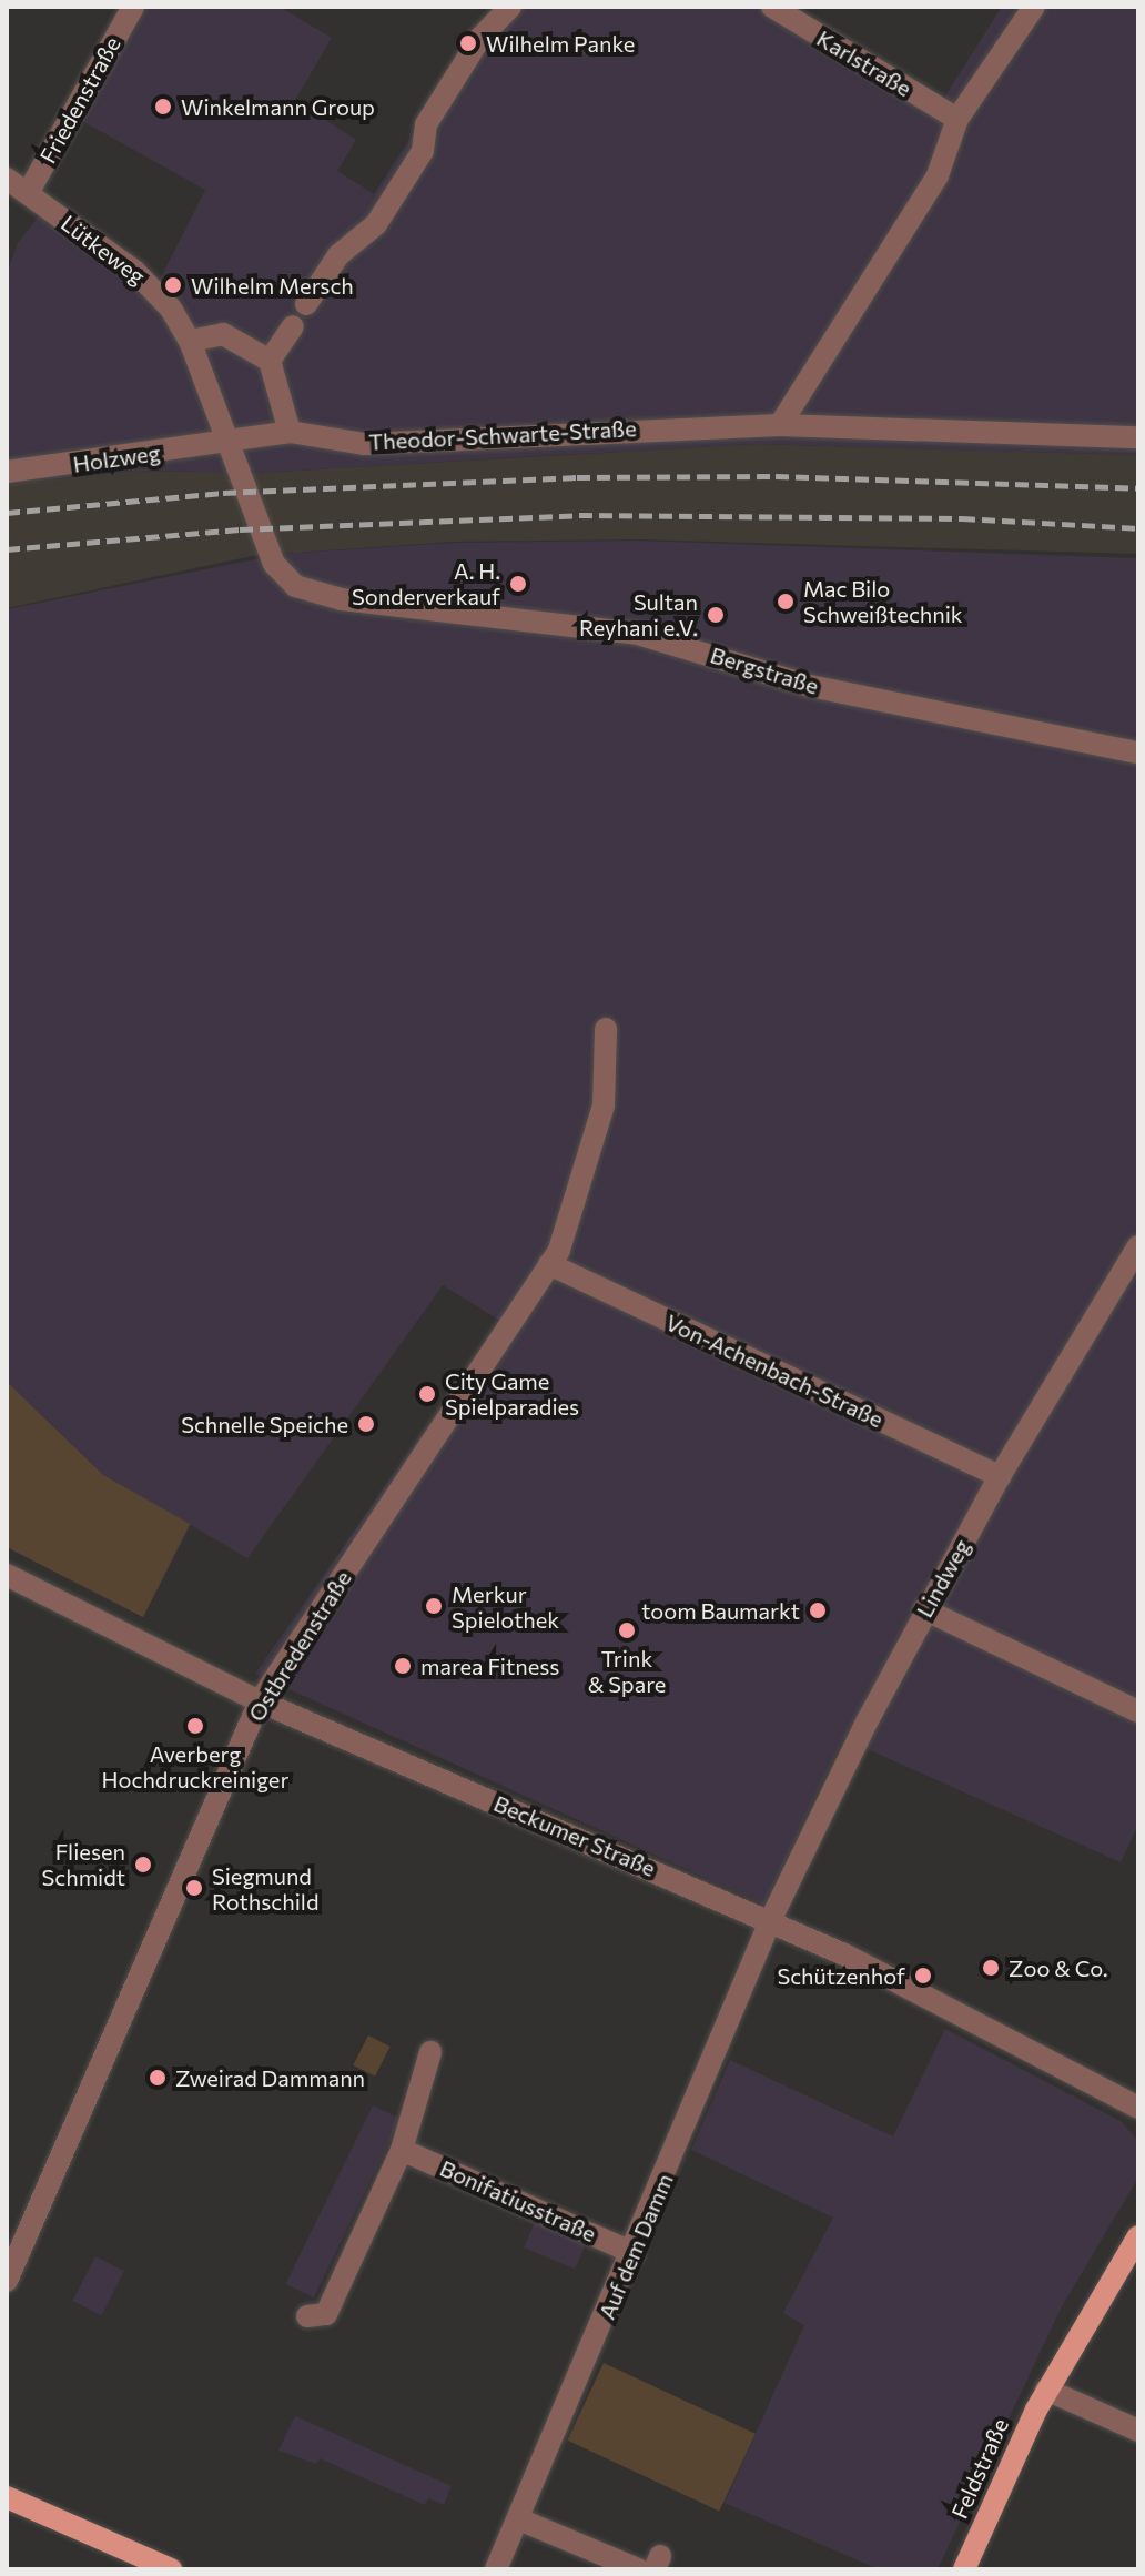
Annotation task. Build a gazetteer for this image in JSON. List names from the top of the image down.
{
  "streets": {
    "main road": ["Feldstraße"],
    "street": [
      "Karlstraße",
      "Friedenstraße",
      "Lütkeweg",
      "Theodor-Schwarte-Straße",
      "Holzweg",
      "Bergstraße",
      "Von-Achenbach-Straße",
      "Lindweg",
      "Ostbredenstraße",
      "Beckumer Straße",
      "Bonifatiusstraße",
      "Auf dem Damm"
    ]
  },
  "crossings": [
    ["Friedenstraße", "Lütkeweg"],
    ["Lütkeweg", "Theodor-Schwarte-Straße"],
    ["Lütkeweg", "Holzweg"],
    ["Lütkeweg", "Bergstraße"],
    ["Theodor-Schwarte-Straße", "Holzweg"],
    ["Von-Achenbach-Straße", "Lindweg"],
    ["Von-Achenbach-Straße", "Ostbredenstraße"],
    ["Lindweg", "Beckumer Straße"],
    ["Lindweg", "Auf dem Damm"],
    ["Ostbredenstraße", "Beckumer Straße"],
    ["Beckumer Straße", "Auf dem Damm"],
    ["Bonifatiusstraße", "Auf dem Damm"]
  ],
  "places": [
    "Wilhelm Panke",
    "Winkelmann Group",
    "Wilhelm Mersch",
    "A. H. Sonderverkauf",
    "Mac Bilo Schweißtechnik",
    "Sultan Reyhani e.V.",
    "City Game Spielparadies",
    "Schnelle Speiche",
    "Merkur Spielothek",
    "toom Baumarkt",
    "Trink & Spare",
    "marea Fitness",
    "Averberg Hochdruckreiniger",
    "Fliesen Schmidt",
    "Siegmund Rothschild",
    "Zoo & Co.",
    "Schützenhof",
    "Zweirad Dammann"
  ]
}
